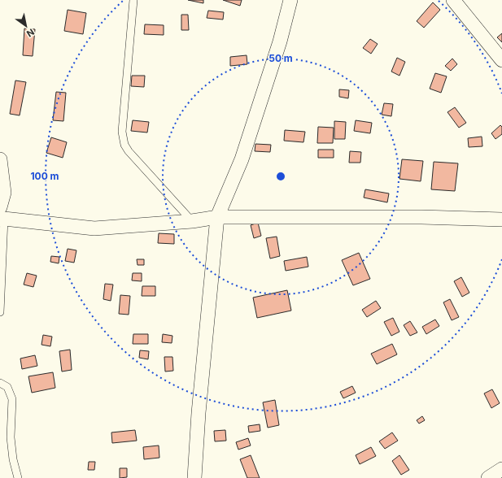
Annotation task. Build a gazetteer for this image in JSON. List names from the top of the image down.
{
  "north": "bottom right",
  "rings": ["50 m", "100 m"]
}
